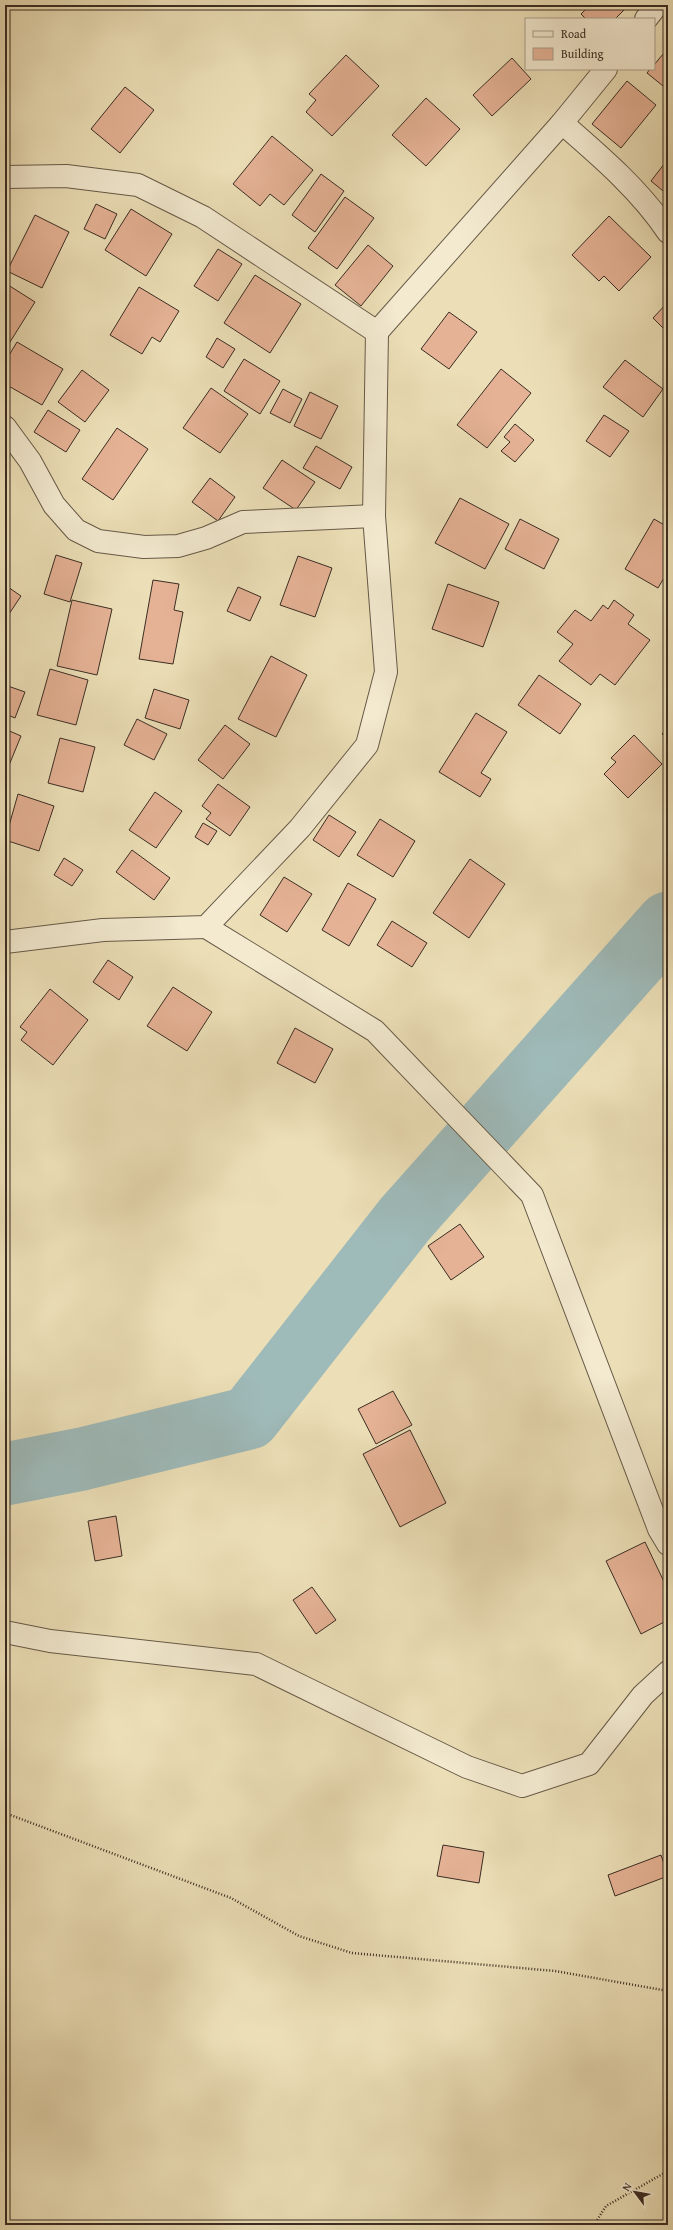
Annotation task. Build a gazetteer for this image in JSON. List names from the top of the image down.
{
  "legend": ["Road", "Building"],
  "north": "top left"
}
